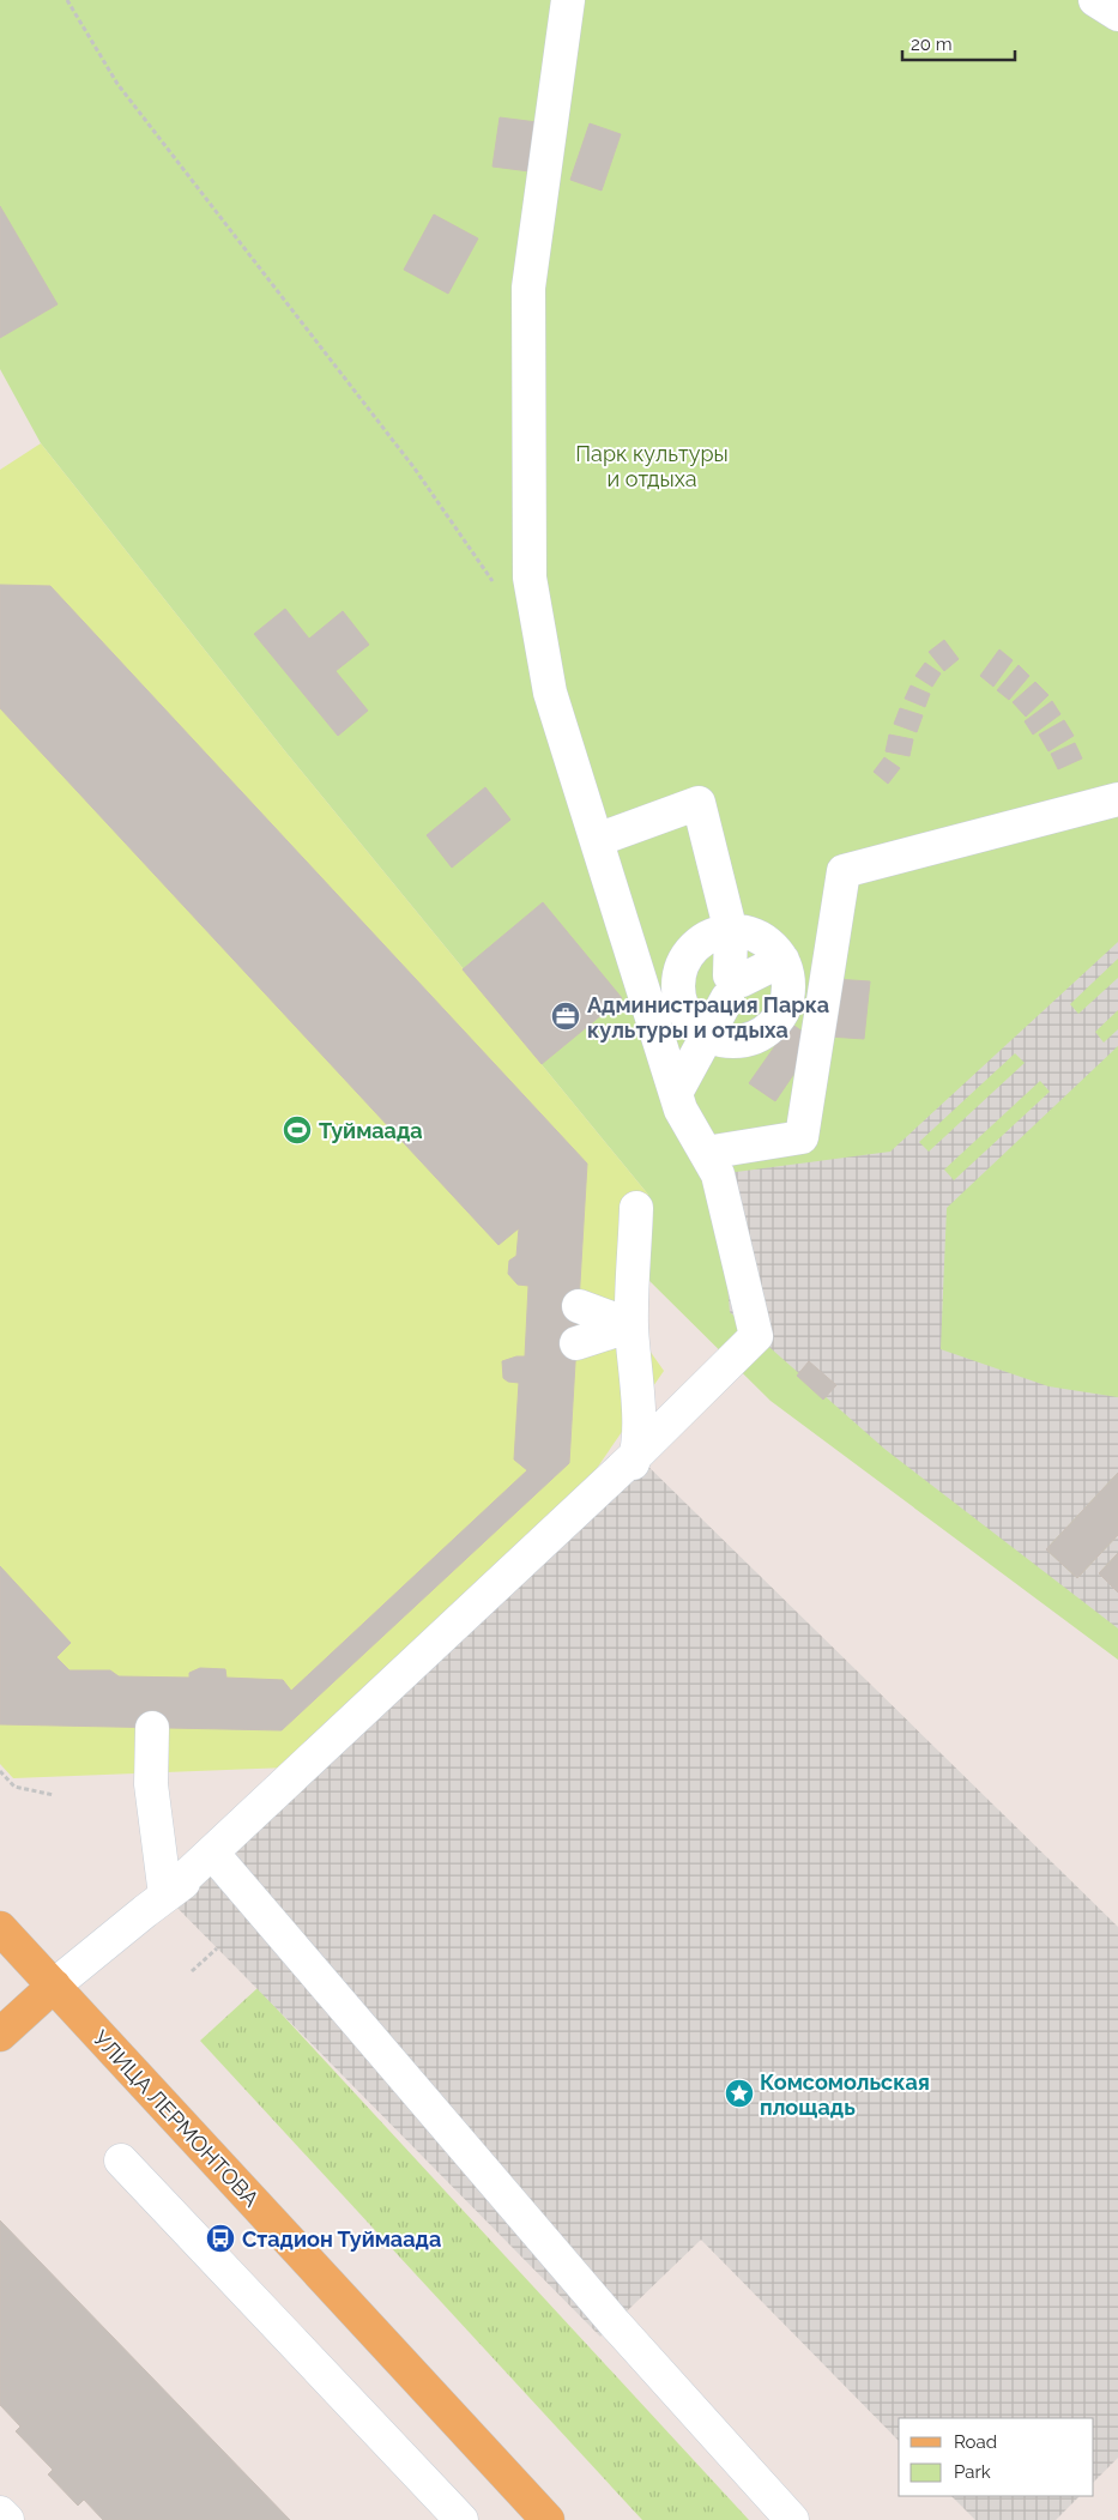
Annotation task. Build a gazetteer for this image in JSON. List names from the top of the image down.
{
  "streets": {
    "main road": ["УЛИЦА ЛЕРМОНТОВА"]
  },
  "parks": ["Парк культуры и отдыха"],
  "places": {
    "office": ["Администрация Парка культуры и отдыха"],
    "sports": ["Туймаада"],
    "place": ["Комсомольская площадь"],
    "bus stop": ["Стадион Туймаада"]
  },
  "legend": ["Road", "Park"],
  "scale_bar": "20 m"
}
